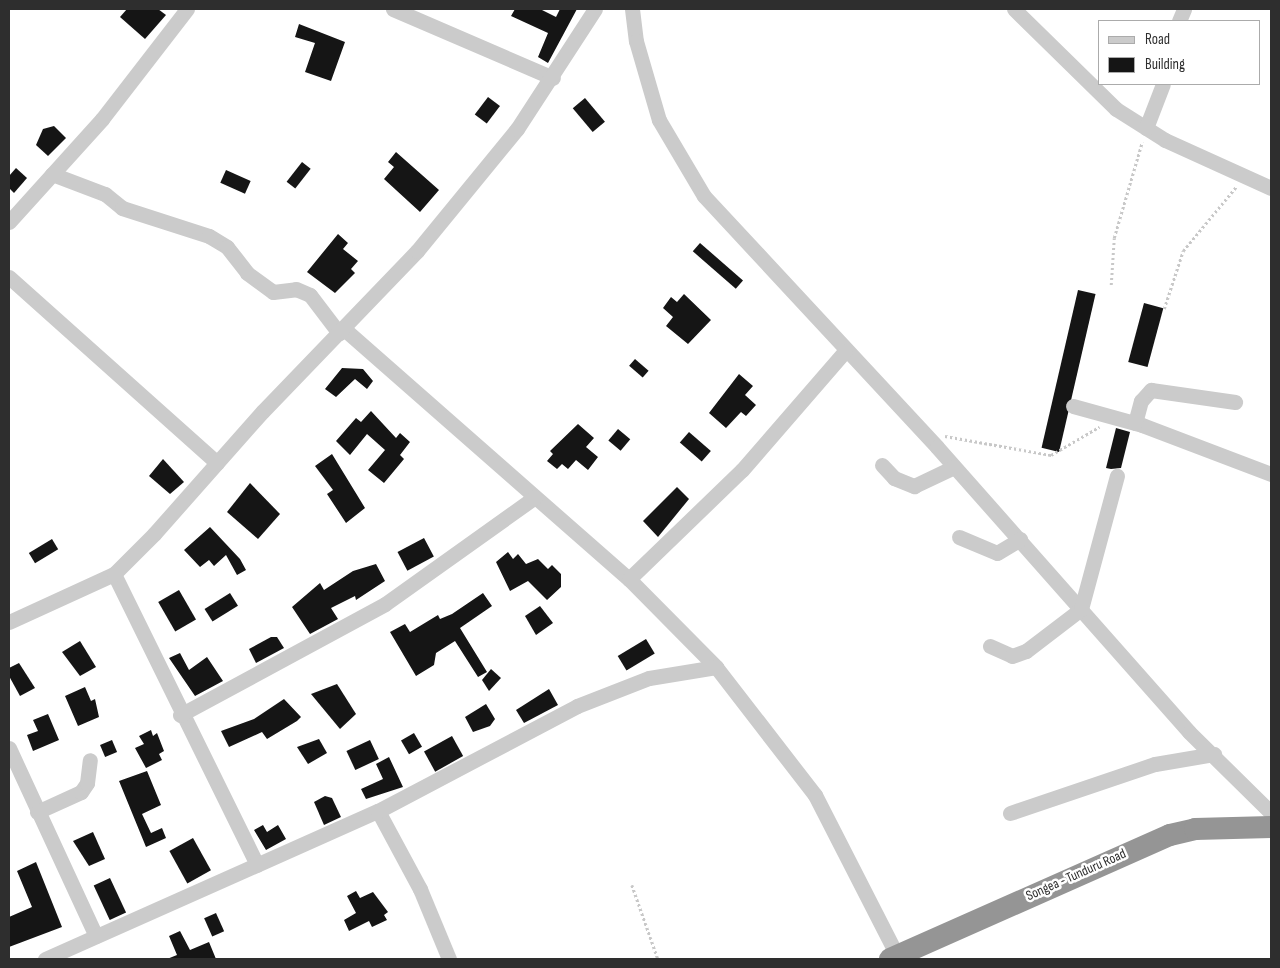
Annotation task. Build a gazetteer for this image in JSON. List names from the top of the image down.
{
  "streets": {
    "highway": ["Songea - Tunduru Road"]
  },
  "legend": ["Road", "Building"]
}
